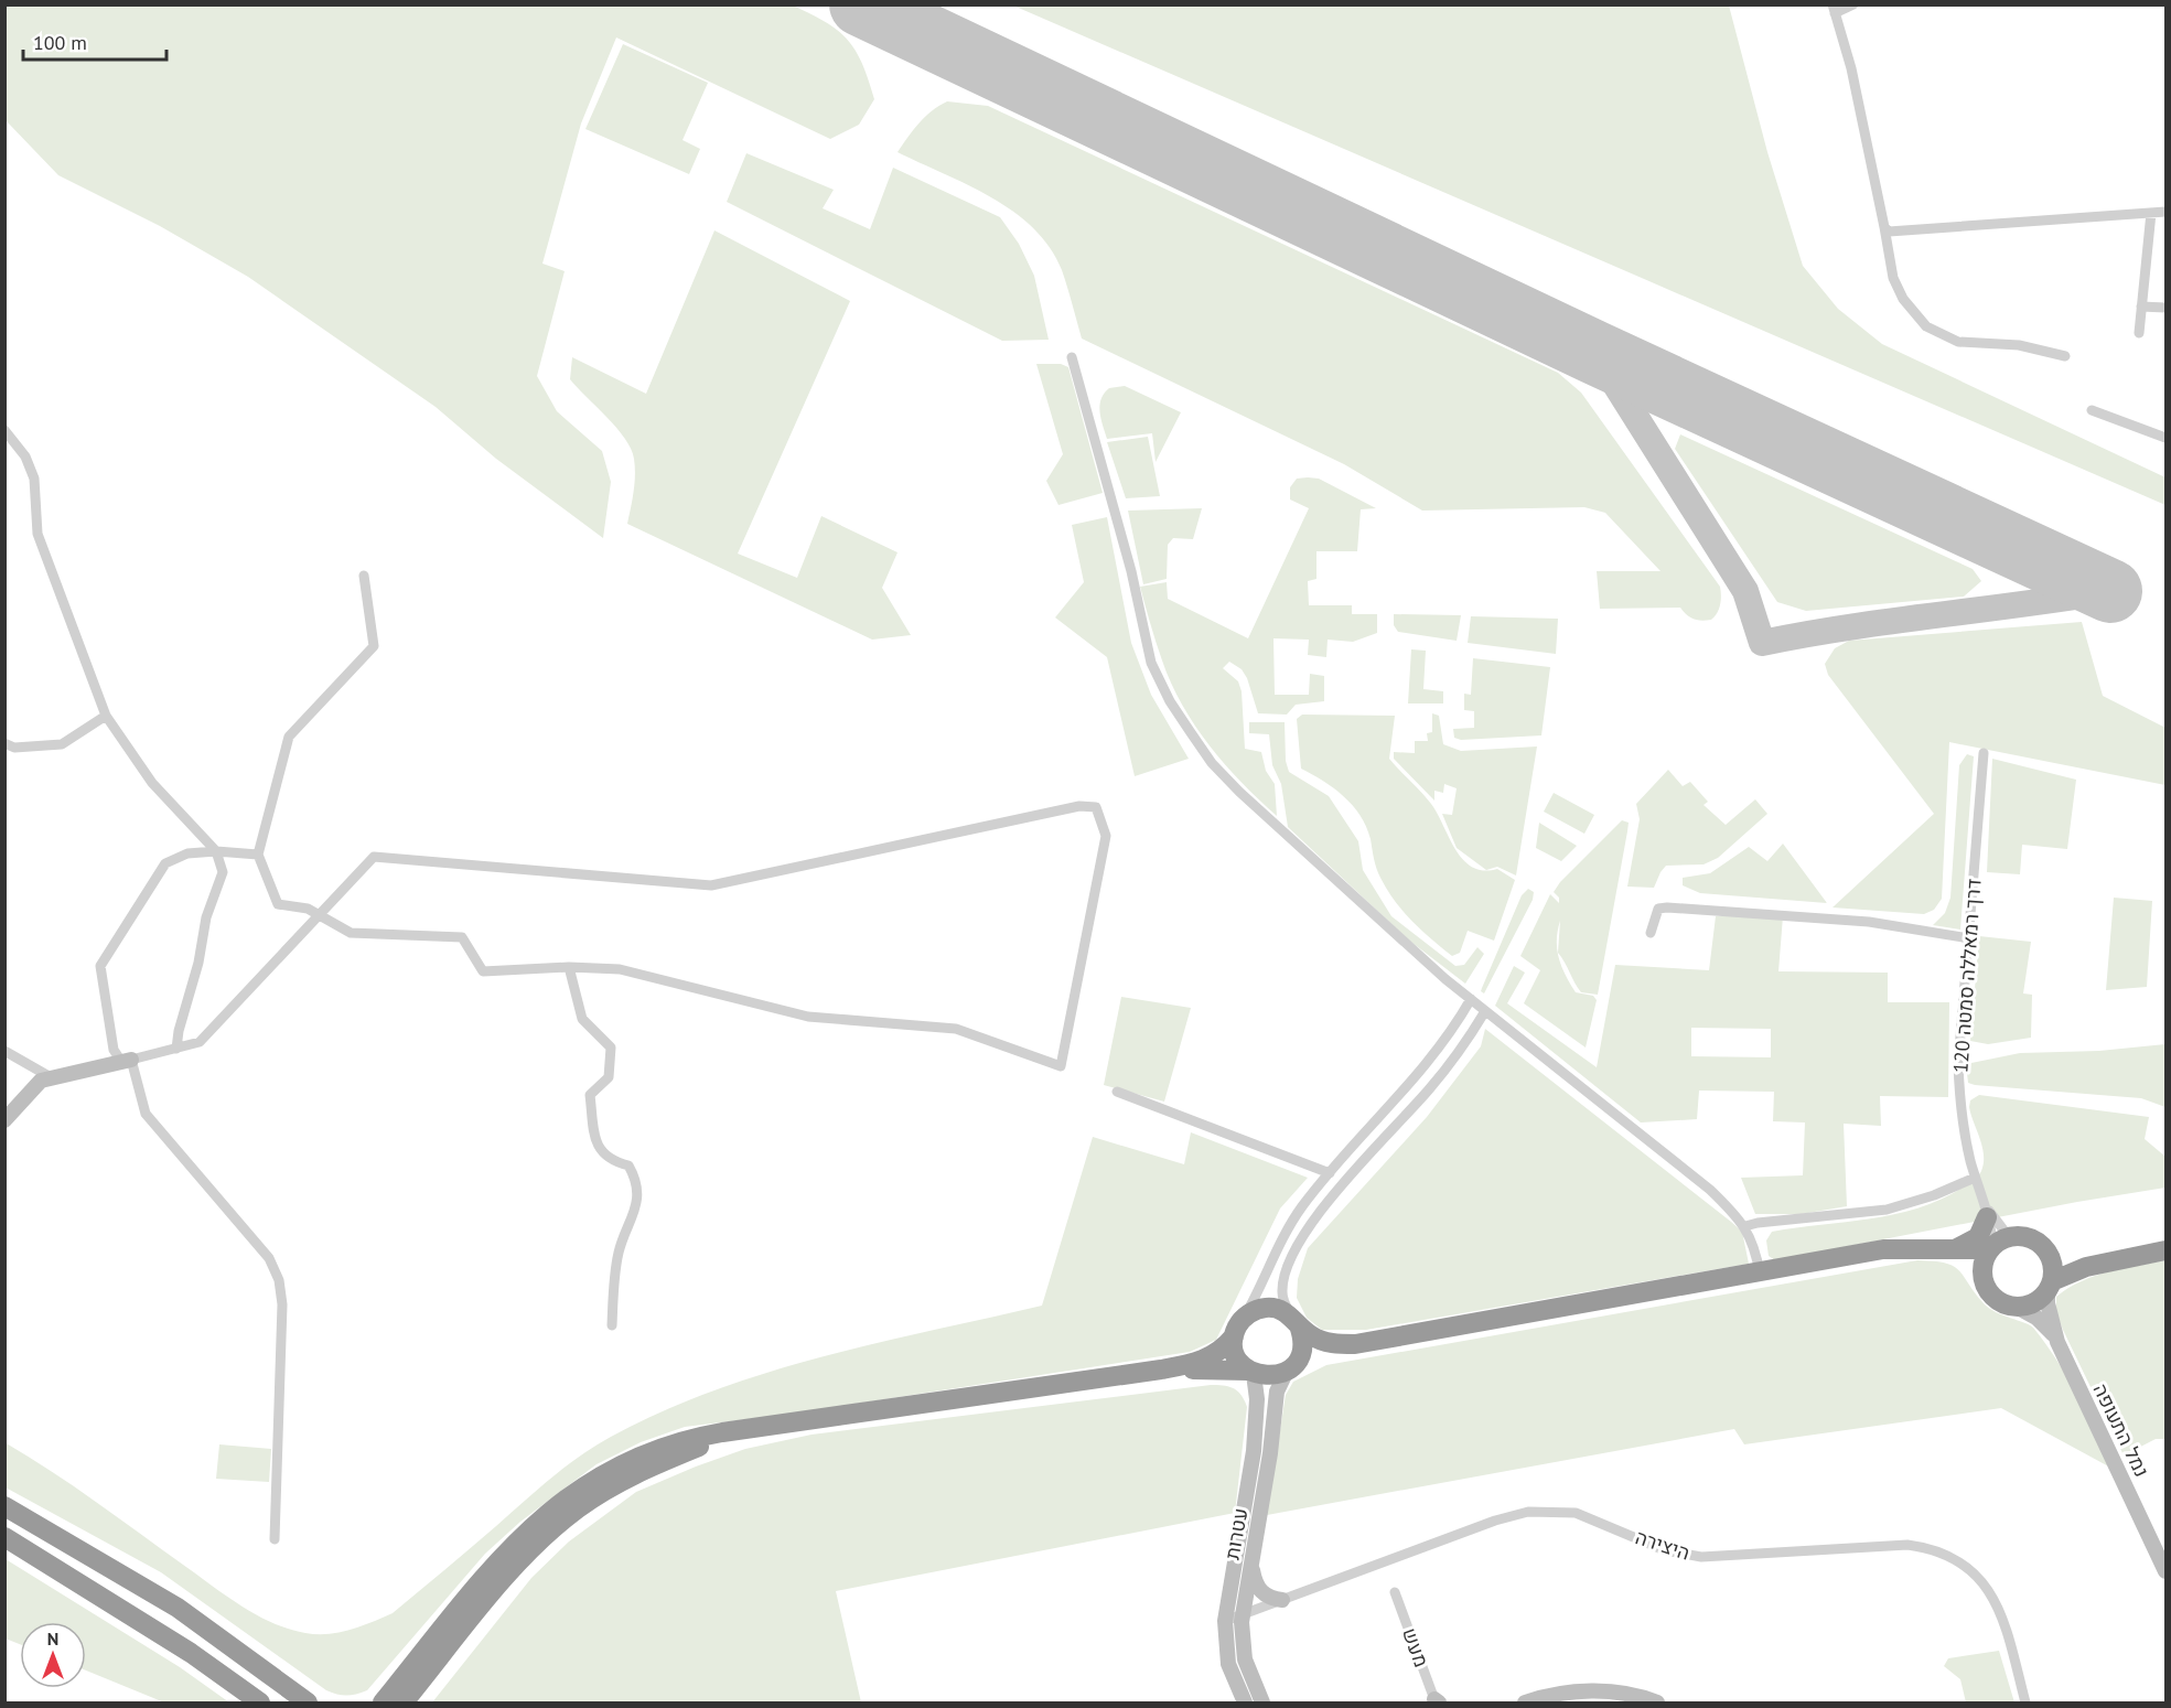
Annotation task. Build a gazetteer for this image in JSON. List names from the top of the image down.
{
  "streets": {
    "street": [
      "דרך רמאללה סמטה 120",
      "נמל התעופה",
      "עטרות",
      "היצירה",
      "מעש"
    ]
  },
  "crossings": [
    ["דרך רמאללה סמטה 120", "נמל התעופה"],
    ["עטרות", "היצירה"]
  ],
  "scale_bar": "100 m",
  "north": "top"
}
